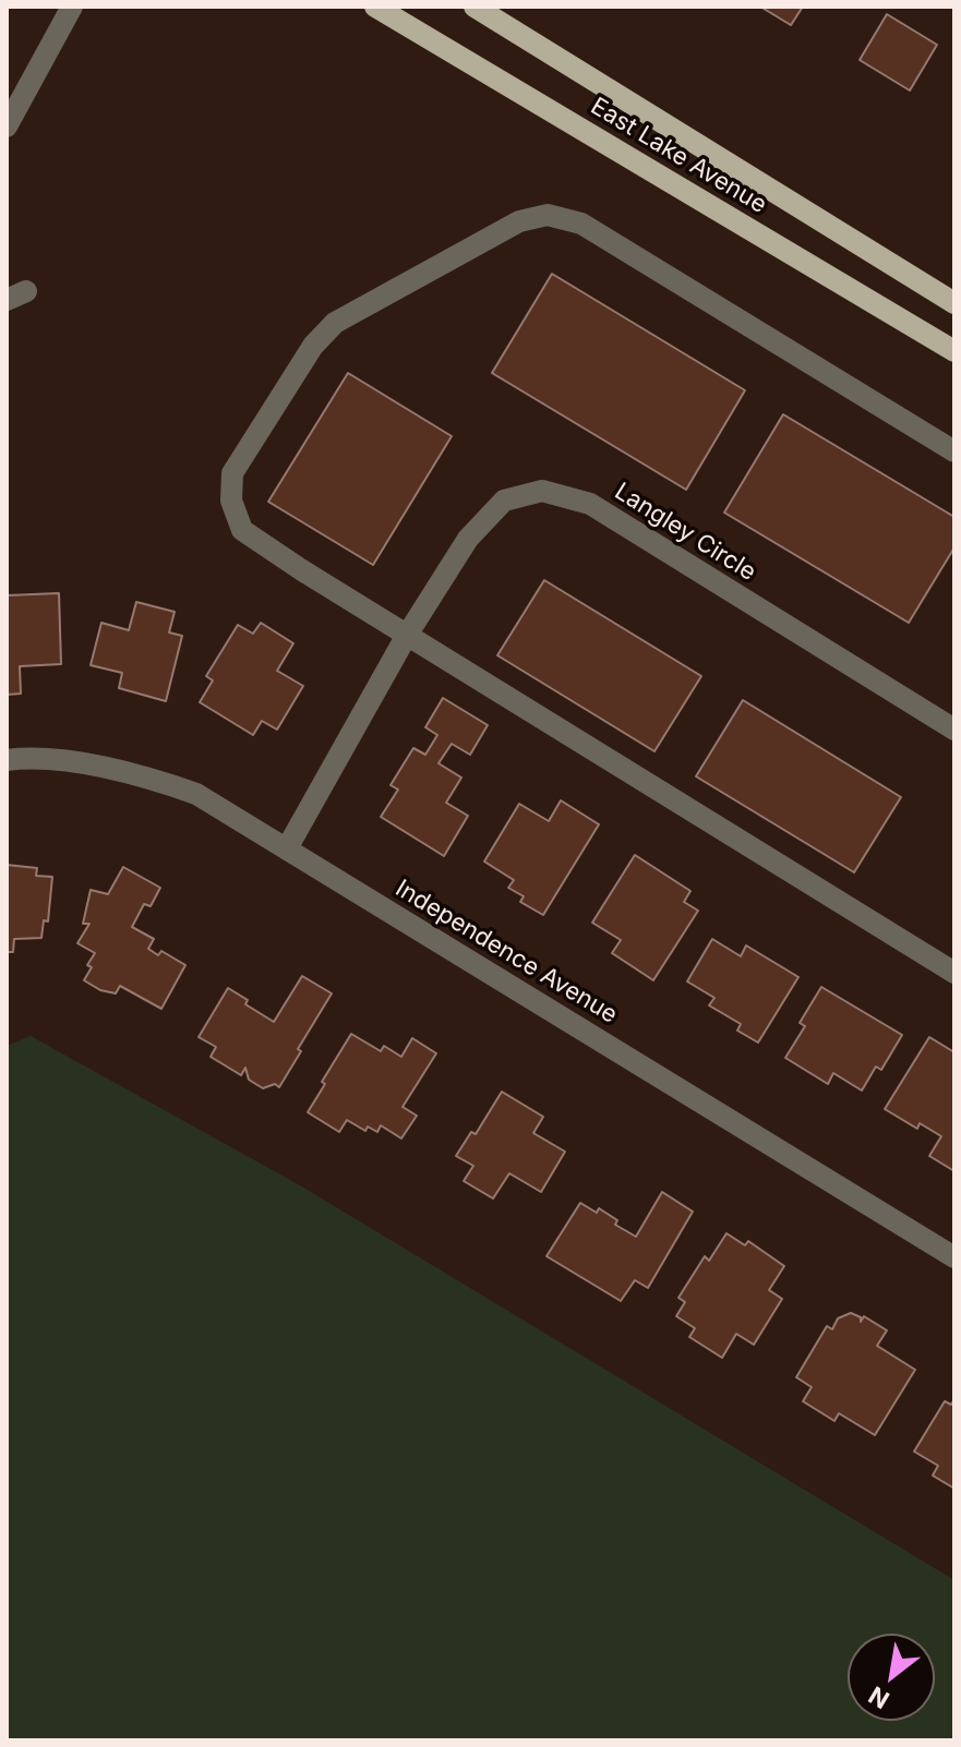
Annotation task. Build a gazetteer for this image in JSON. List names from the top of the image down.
{
  "streets": {
    "main road": ["East Lake Avenue"],
    "street": ["Langley Circle", "Independence Avenue"]
  },
  "crossings": [
    ["Langley Circle", "Independence Avenue"]
  ],
  "north": "bottom left"
}
